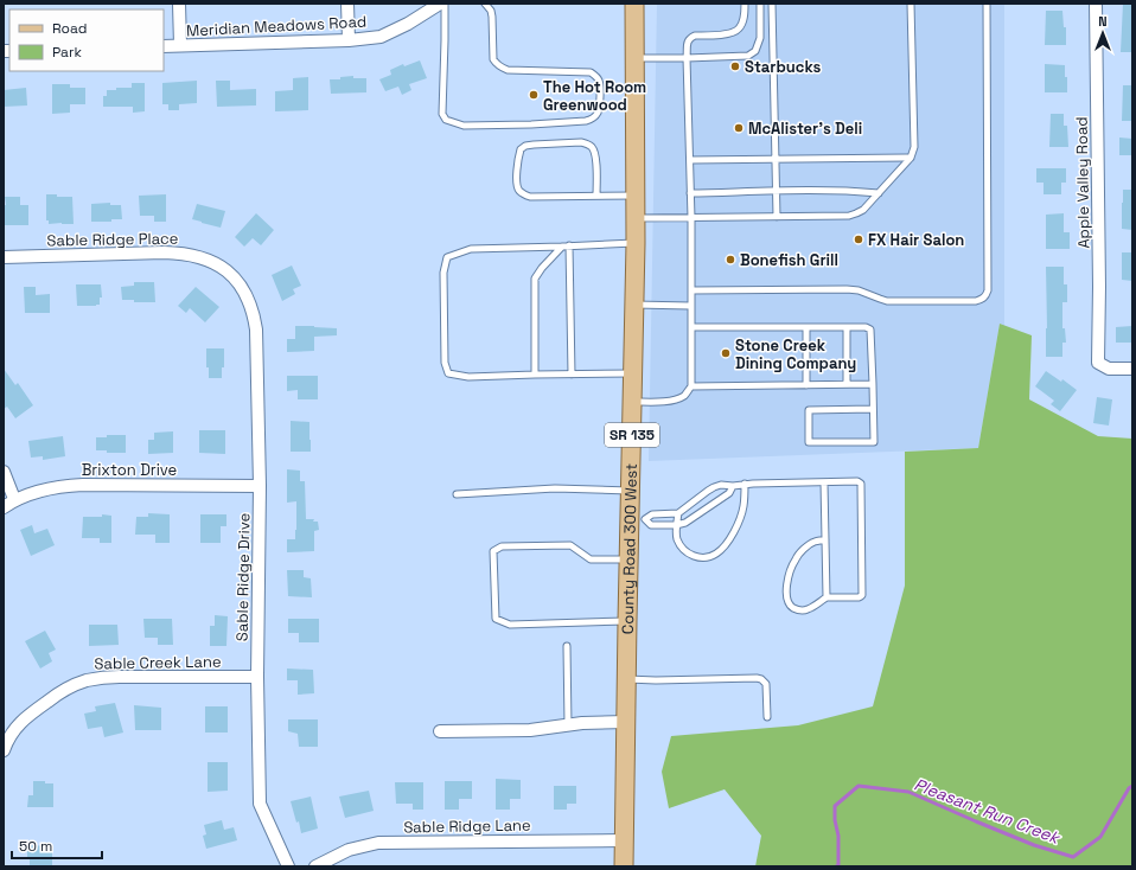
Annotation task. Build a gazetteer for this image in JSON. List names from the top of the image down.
{
  "streets": {
    "main road": ["SR 135", "County Road 300 West"],
    "street": [
      "Meridian Meadows Road",
      "Apple Valley Road",
      "Sable Ridge Place",
      "Brixton Drive",
      "Sable Ridge Drive",
      "Sable Creek Lane",
      "Sable Ridge Lane"
    ]
  },
  "crossings": [
    ["Sable Ridge Place", "Sable Ridge Drive"],
    ["Brixton Drive", "Sable Ridge Drive"],
    ["County Road 300 West", "Sable Ridge Lane"],
    ["Sable Ridge Drive", "Sable Creek Lane"]
  ],
  "water": ["Pleasant Run Creek"],
  "places": [
    "Starbucks",
    "The Hot Room Greenwood",
    "McAlister's Deli",
    "FX Hair Salon",
    "Bonefish Grill",
    "Stone Creek Dining Company"
  ],
  "legend": ["Road", "Park"],
  "scale_bar": "50 m",
  "north": "top"
}
